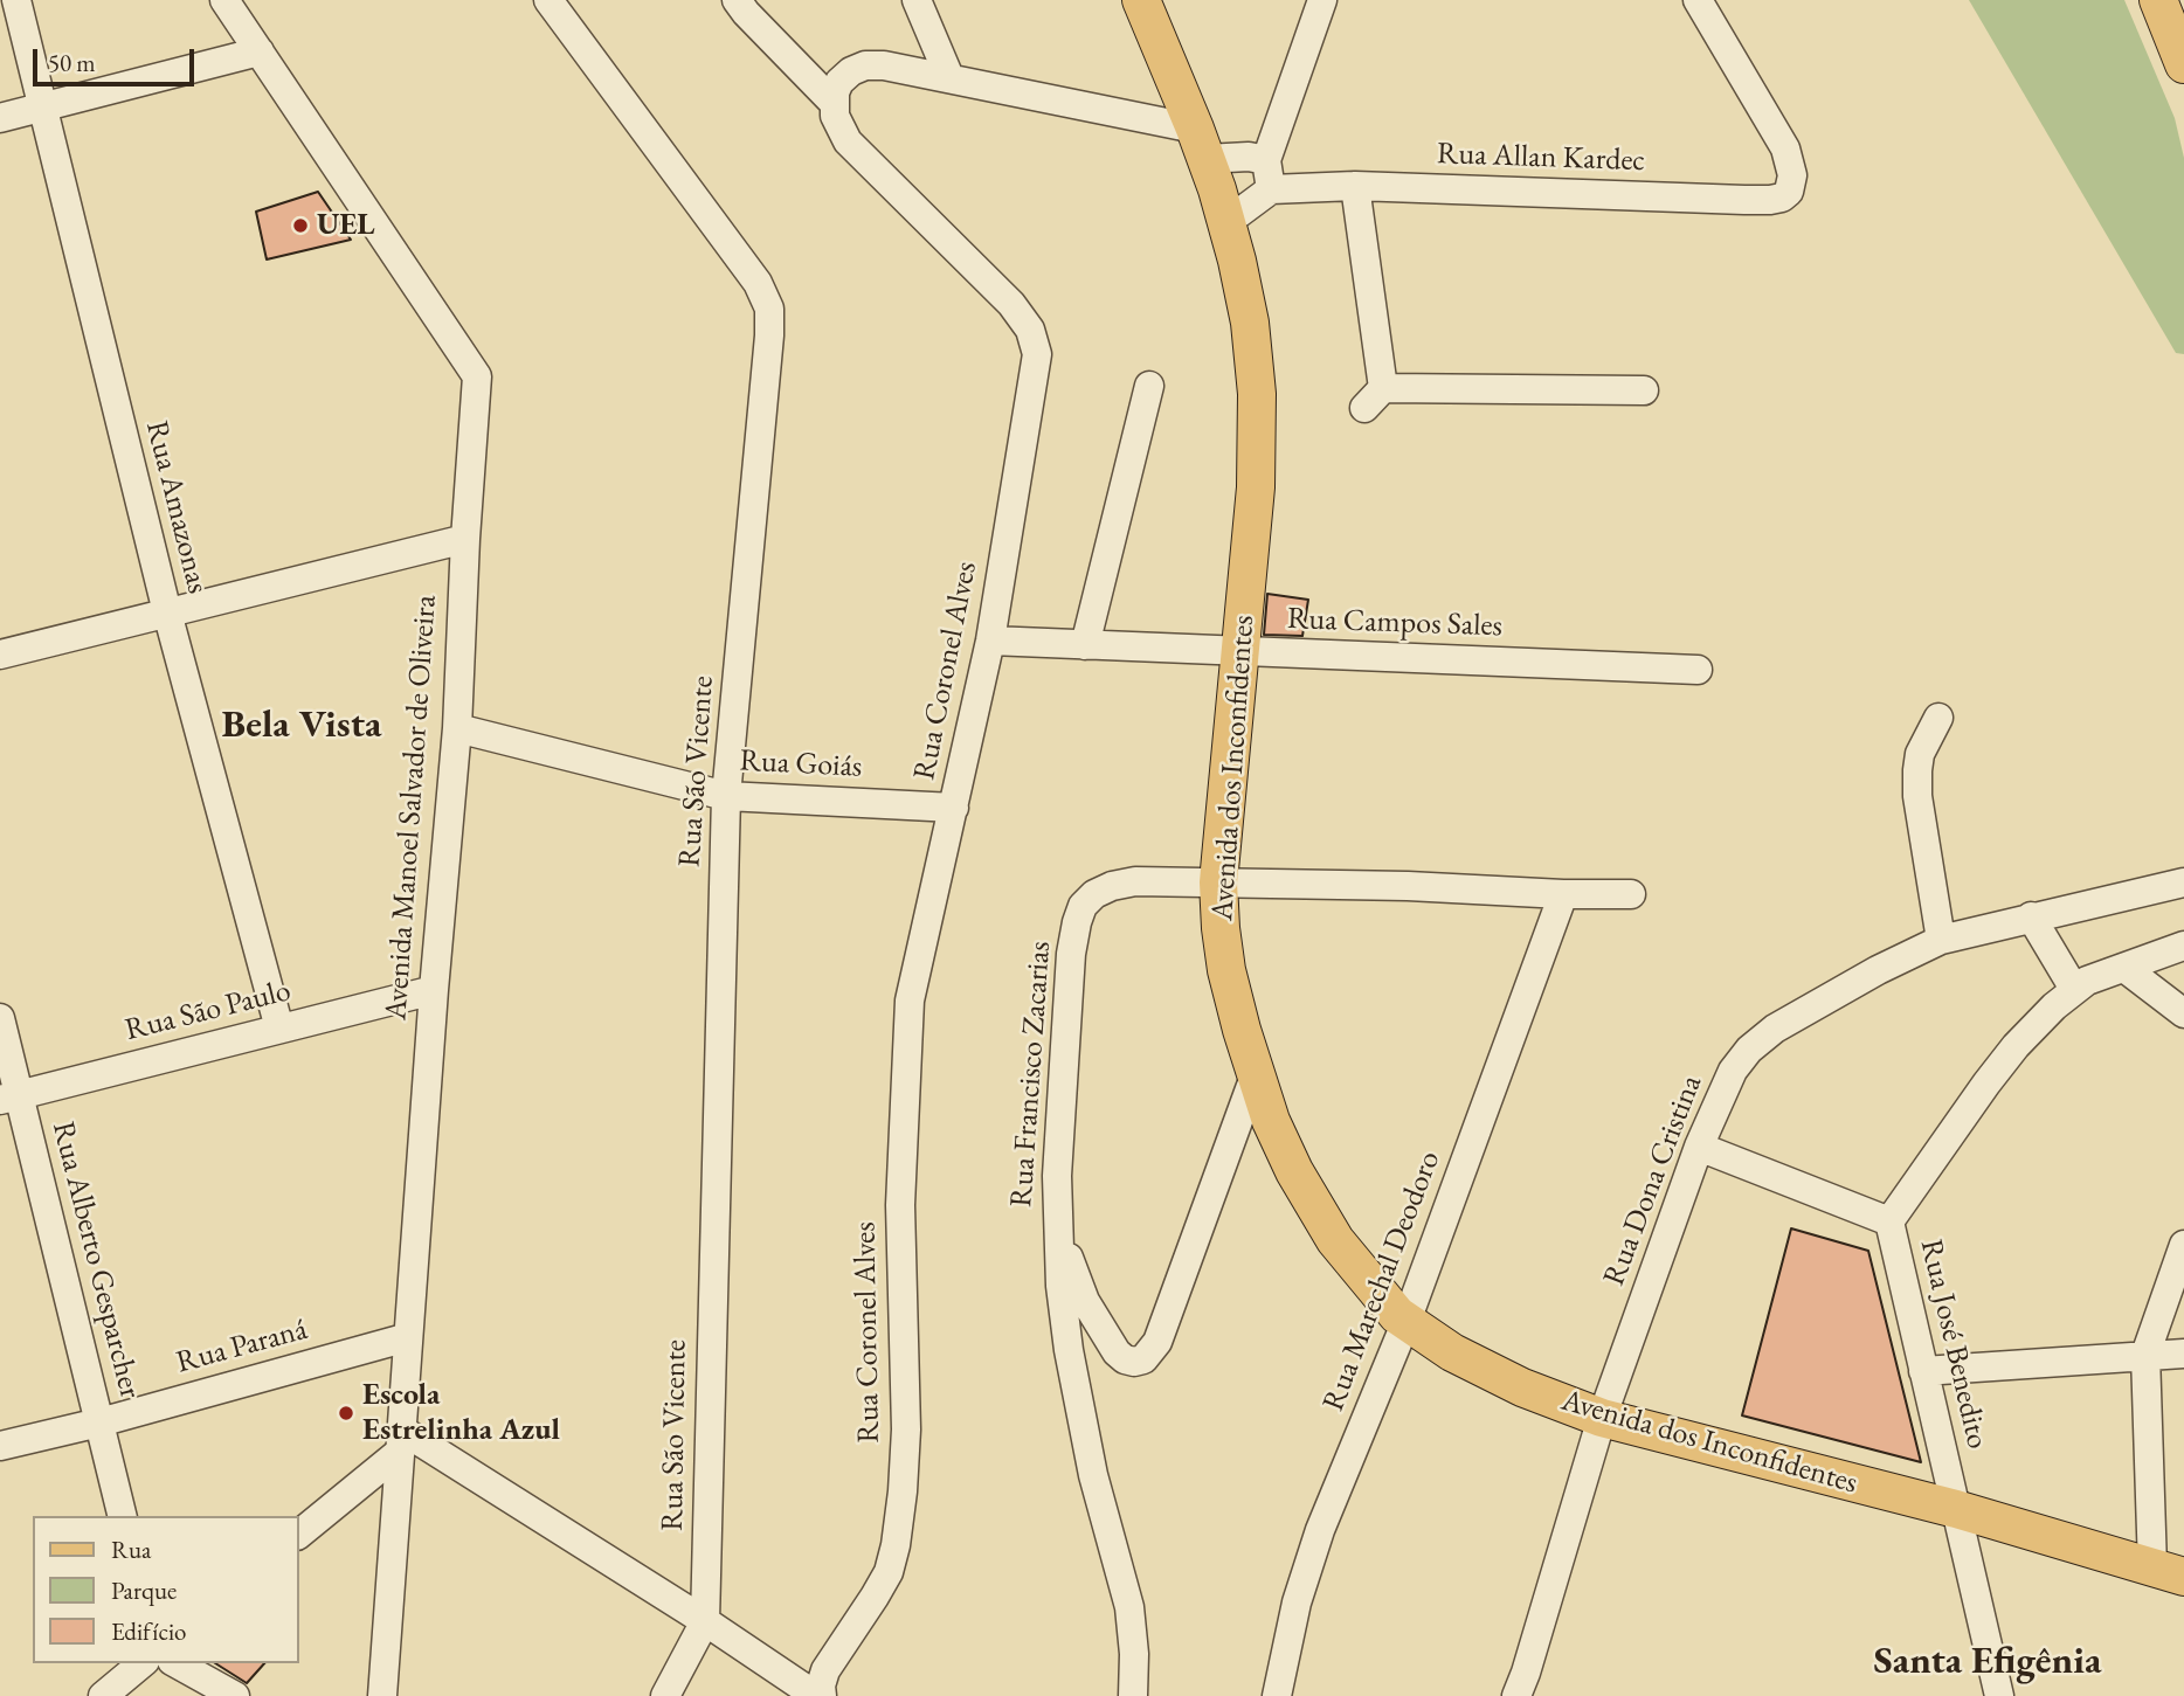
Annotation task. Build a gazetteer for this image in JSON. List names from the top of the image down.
{
  "streets": {
    "main road": ["Avenida dos Inconfidentes"],
    "street": [
      "Rua Allan Kardec",
      "Rua Amazonas",
      "Rua Campos Sales",
      "Rua Coronel Alves",
      "Rua Goiás",
      "Rua São Vicente",
      "Avenida Manoel Salvador de Oliveira",
      "Rua São Paulo",
      "Rua Francisco Zacarias",
      "Rua Dona Cristina",
      "Rua Alberto Gesparcher",
      "Rua Marechal Deodoro",
      "Rua José Benedito",
      "Rua Paraná"
    ]
  },
  "crossings": [
    ["Rua Amazonas", "Rua São Paulo"],
    ["Rua Campos Sales", "Rua Coronel Alves"],
    ["Rua Campos Sales", "Avenida dos Inconfidentes"],
    ["Rua Coronel Alves", "Rua Goiás"],
    ["Rua Goiás", "Rua São Vicente"],
    ["Rua Goiás", "Avenida Manoel Salvador de Oliveira"],
    ["Avenida dos Inconfidentes", "Rua Francisco Zacarias"],
    ["Avenida dos Inconfidentes", "Rua Dona Cristina"],
    ["Avenida dos Inconfidentes", "Rua Marechal Deodoro"],
    ["Avenida dos Inconfidentes", "Rua José Benedito"],
    ["Avenida Manoel Salvador de Oliveira", "Rua São Paulo"],
    ["Avenida Manoel Salvador de Oliveira", "Rua Paraná"],
    ["Rua São Paulo", "Rua Alberto Gesparcher"],
    ["Rua Francisco Zacarias", "Rua Marechal Deodoro"],
    ["Rua Alberto Gesparcher", "Rua Paraná"]
  ],
  "districts": ["Bela Vista", "Santa Efigênia"],
  "places": ["UEL", "Escola Estrelinha Azul"],
  "legend": ["Rua", "Parque", "Edifício"],
  "scale_bar": "50 m"
}
